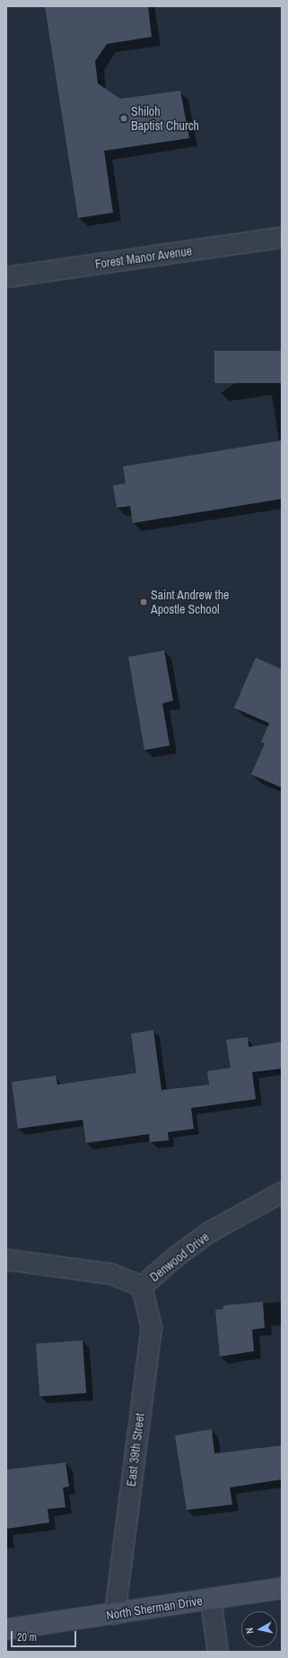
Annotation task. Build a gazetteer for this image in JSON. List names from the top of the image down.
{
  "streets": {
    "main road": ["North Sherman Drive"],
    "street": ["Forest Manor Avenue", "Denwood Drive", "East 39th Street"]
  },
  "crossings": [
    ["Denwood Drive", "East 39th Street"],
    ["East 39th Street", "North Sherman Drive"]
  ],
  "places": ["Shiloh Baptist Church", "Saint Andrew the Apostle School"],
  "scale_bar": "20 m",
  "north": "left"
}
